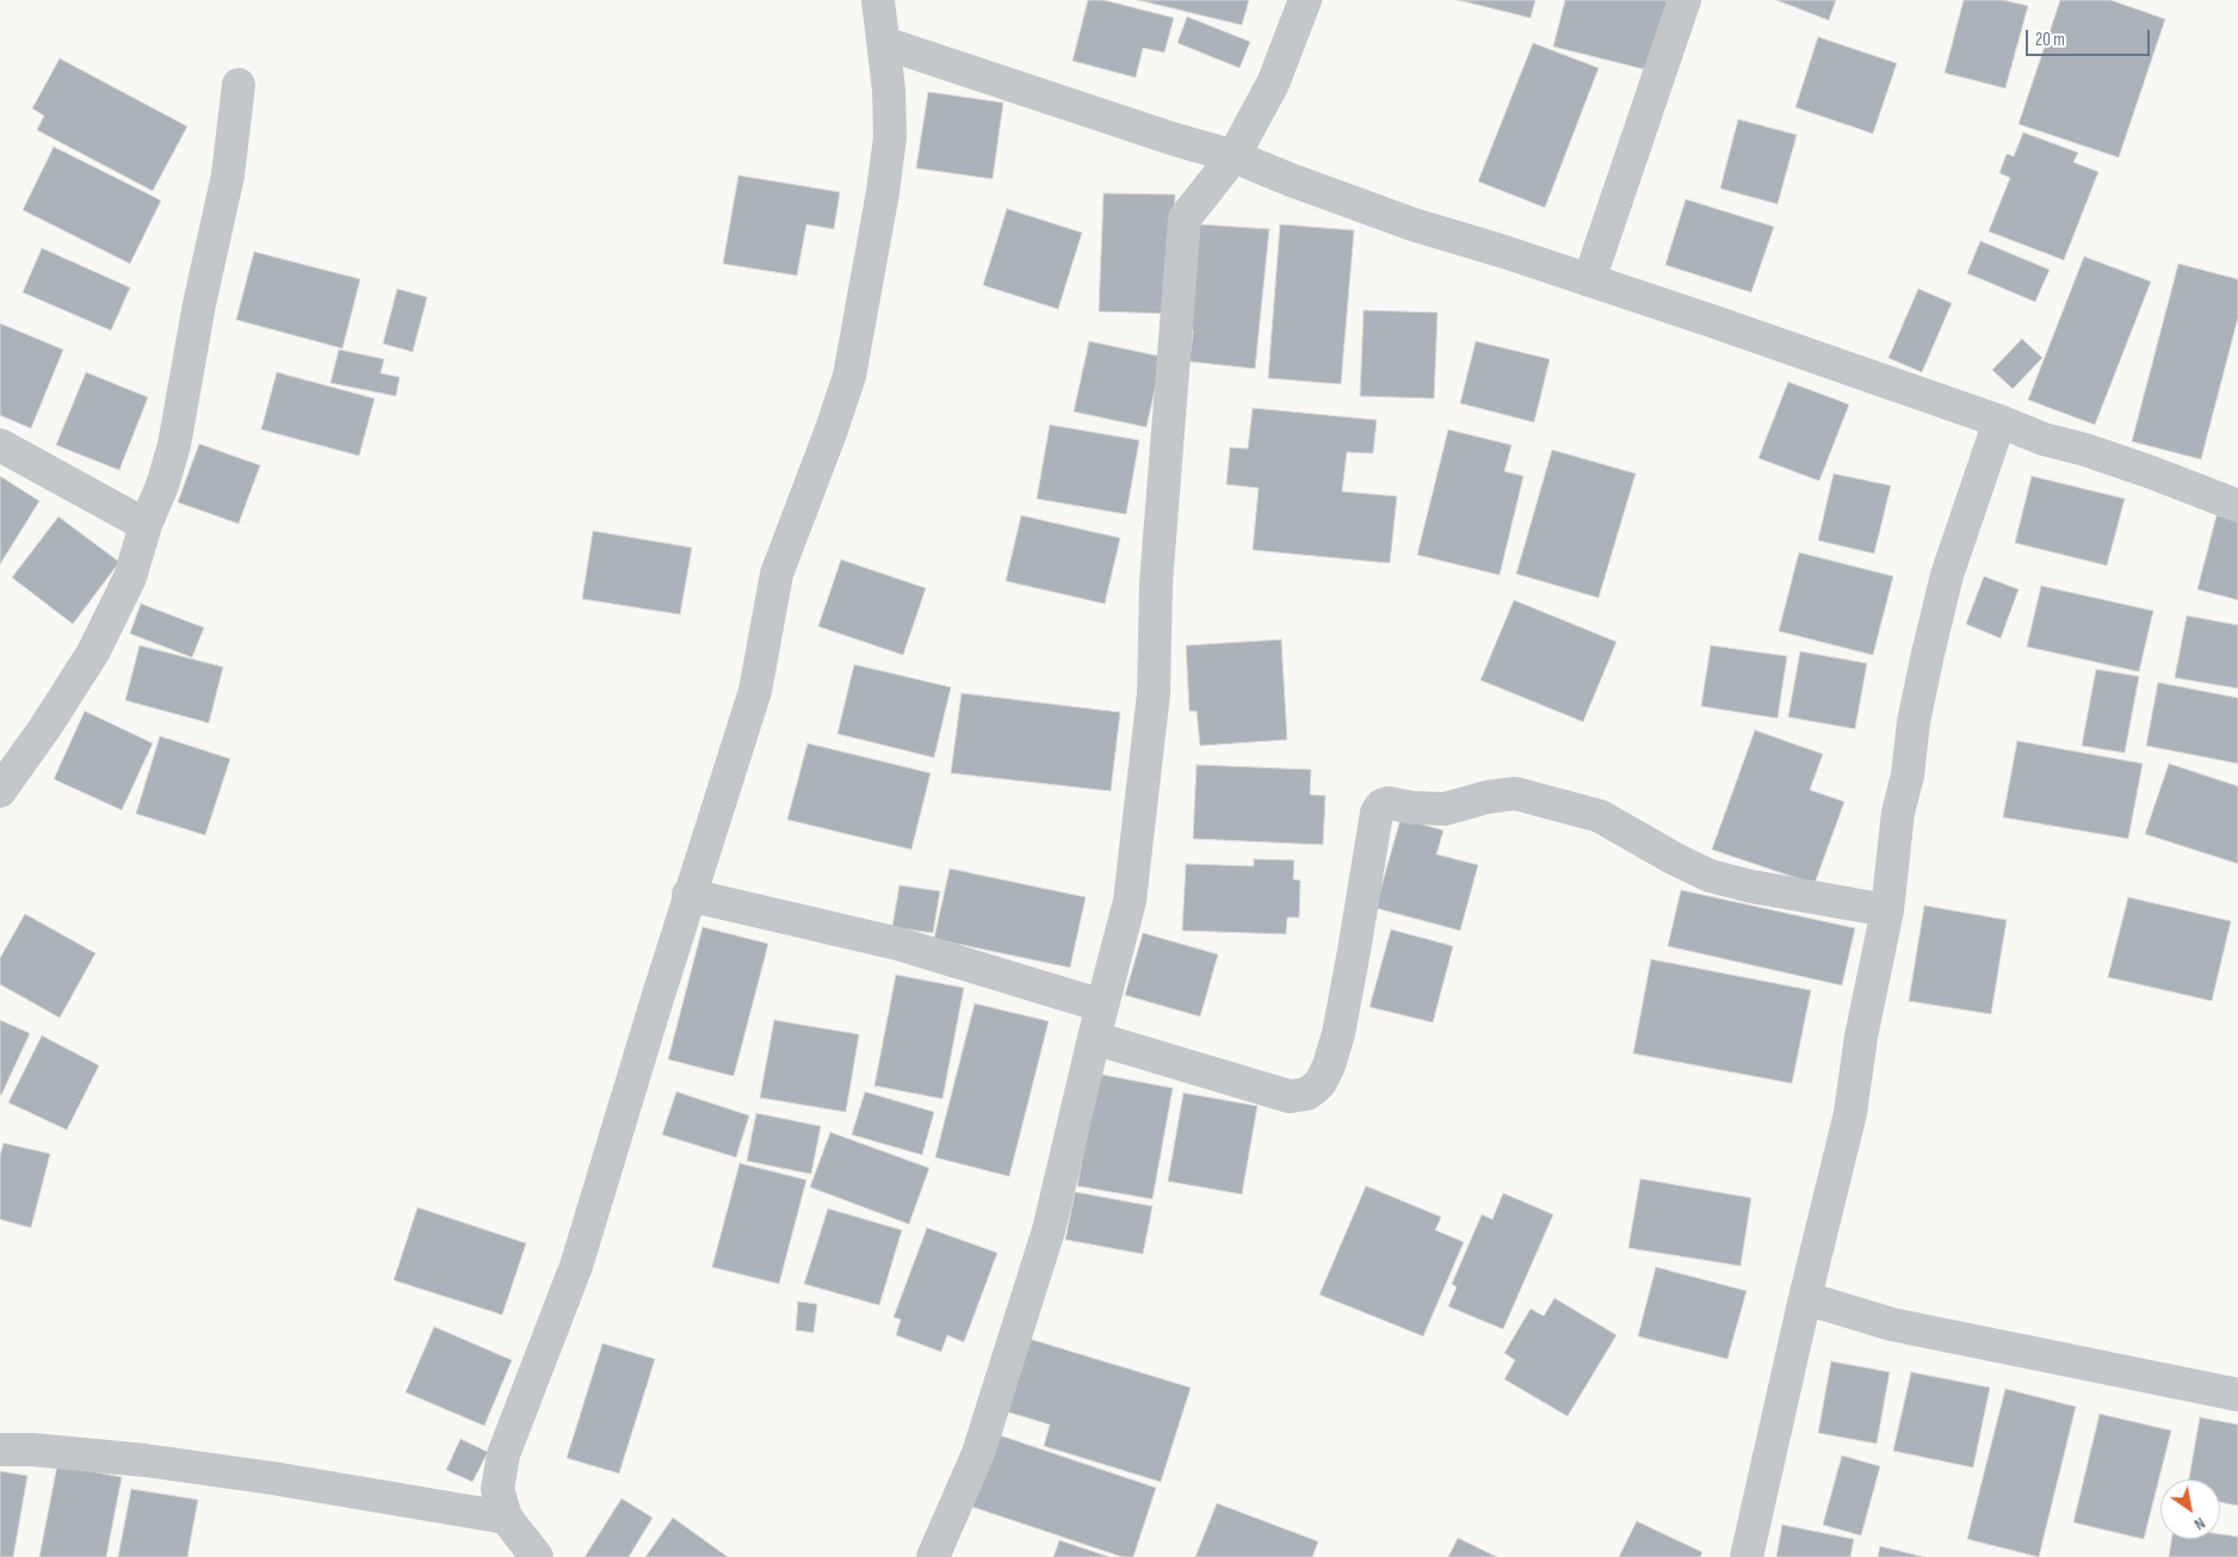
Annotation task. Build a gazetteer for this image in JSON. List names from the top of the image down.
{
  "scale_bar": "20 m",
  "north": "bottom right"
}
